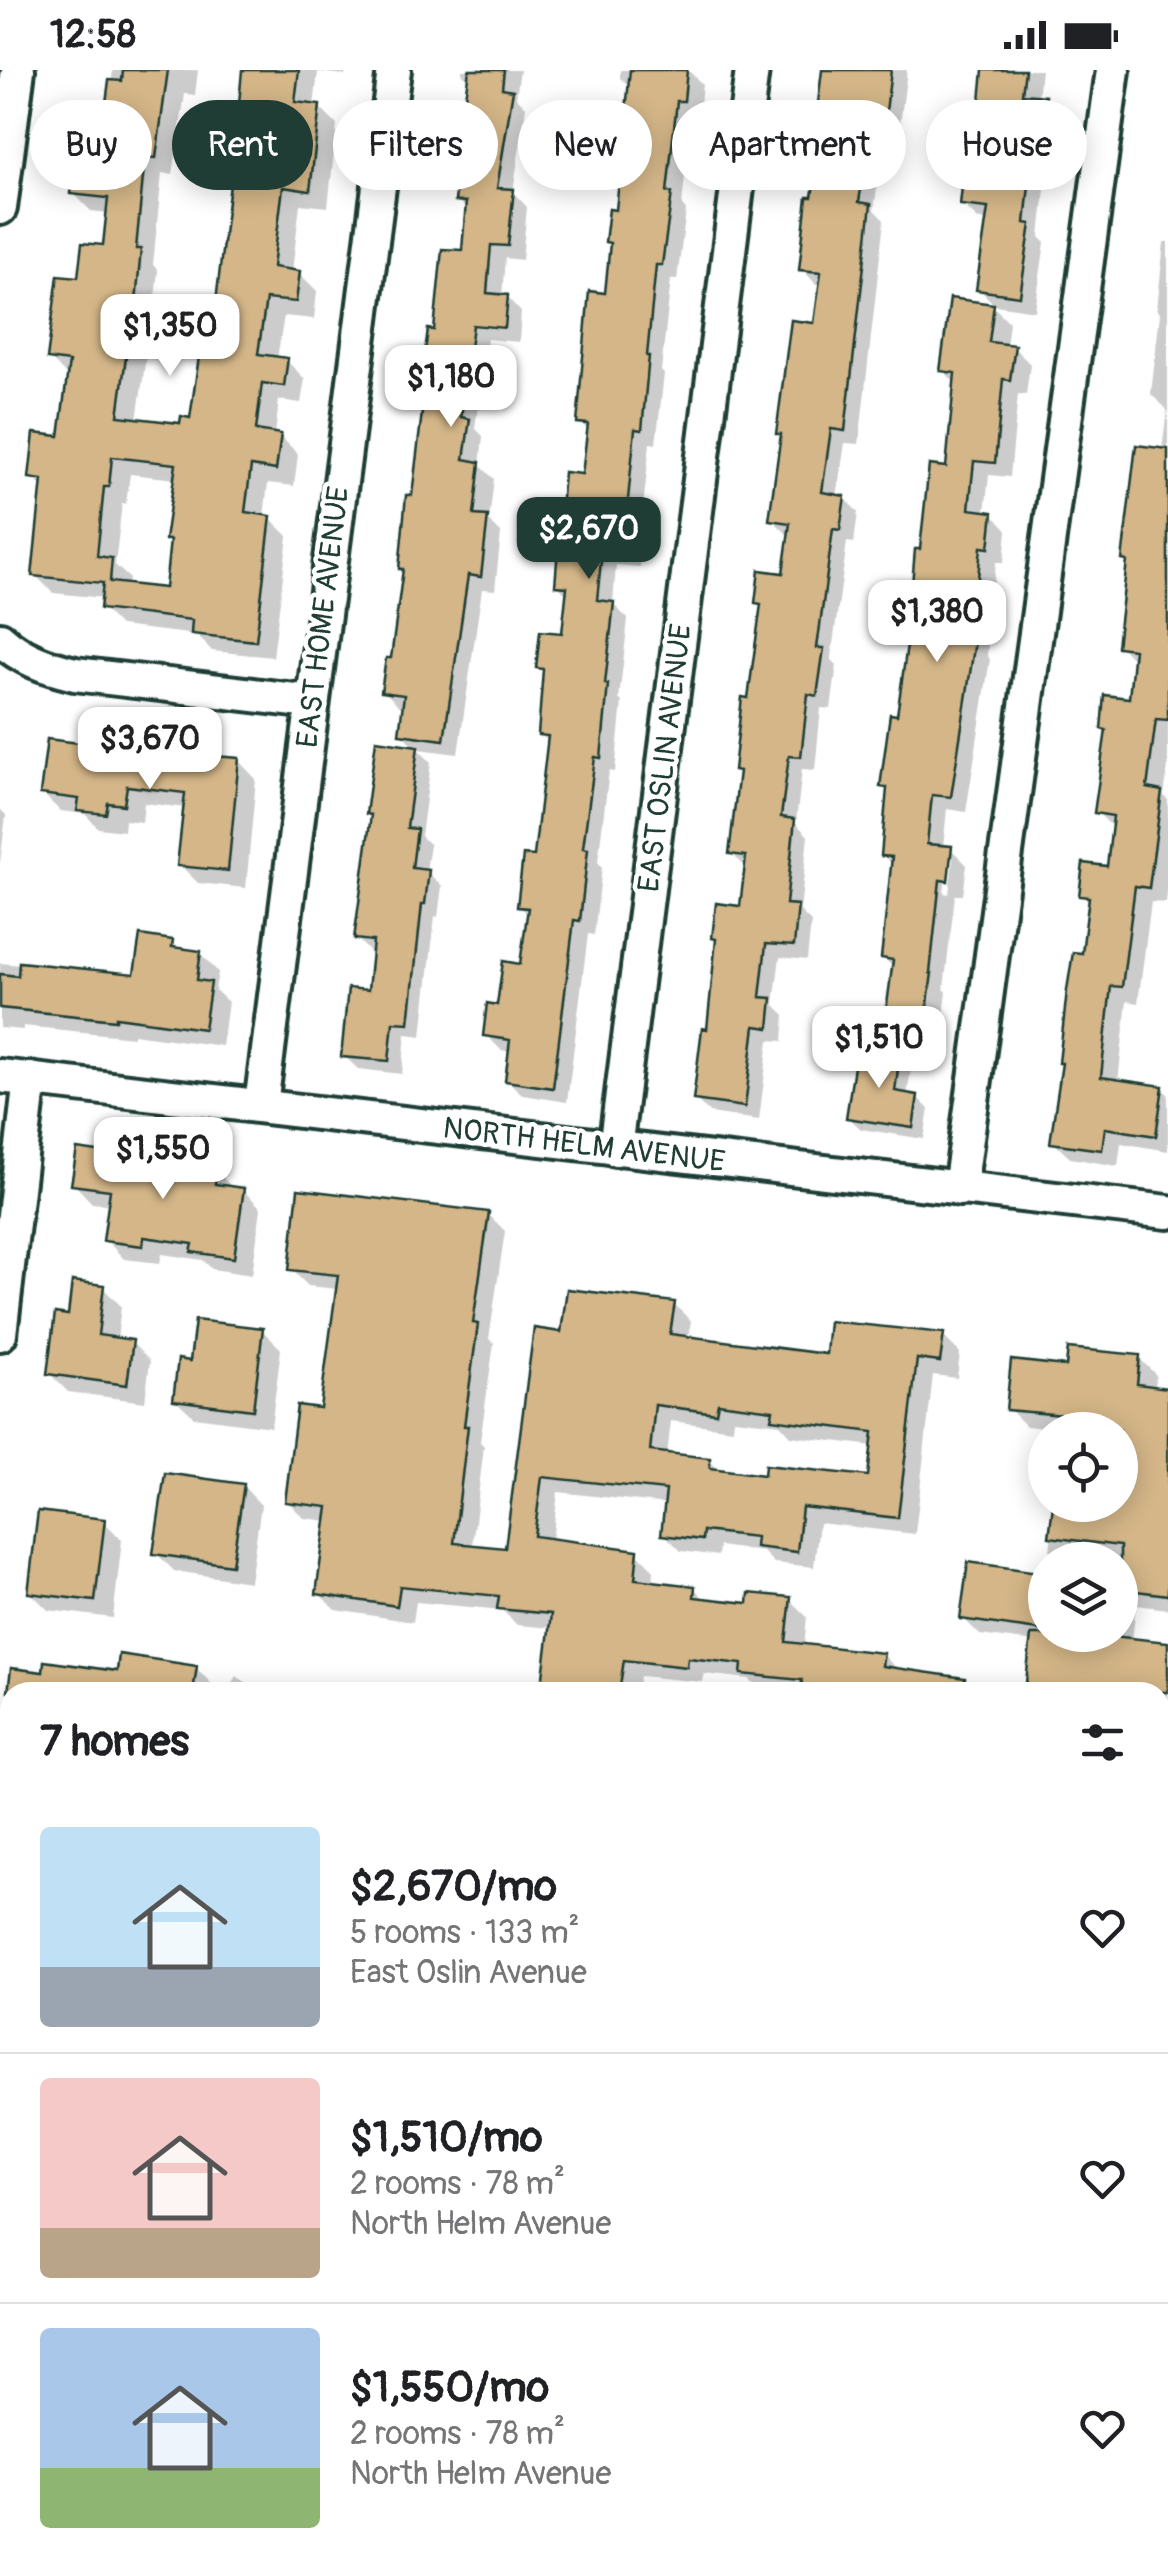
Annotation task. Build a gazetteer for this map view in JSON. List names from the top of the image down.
{
  "streets": {
    "street": ["EAST HOME AVENUE", "EAST OSLIN AVENUE", "NORTH HELM AVENUE"]
  },
  "crossings": [
    ["EAST HOME AVENUE", "NORTH HELM AVENUE"],
    ["EAST OSLIN AVENUE", "NORTH HELM AVENUE"]
  ],
  "page": {
    "status": "12:58",
    "chip": [
      "Buy",
      "Rent",
      "Filters",
      "New",
      "Apartment",
      "House"
    ],
    "price": [
      "$1,350",
      "$1,180",
      "$2,670",
      "$1,380",
      "$3,670",
      "$1,510",
      "$1,550"
    ],
    "heading": "7 homes",
    "list": [
      {
        "name": "$2,670/mo",
        "note": "5 rooms · 133 m² · East Oslin Avenue"
      },
      {
        "name": "$1,510/mo",
        "note": "2 rooms · 78 m² · North Helm Avenue"
      },
      {
        "name": "$1,550/mo",
        "note": "2 rooms · 78 m² · North Helm Avenue"
      }
    ]
  }
}
